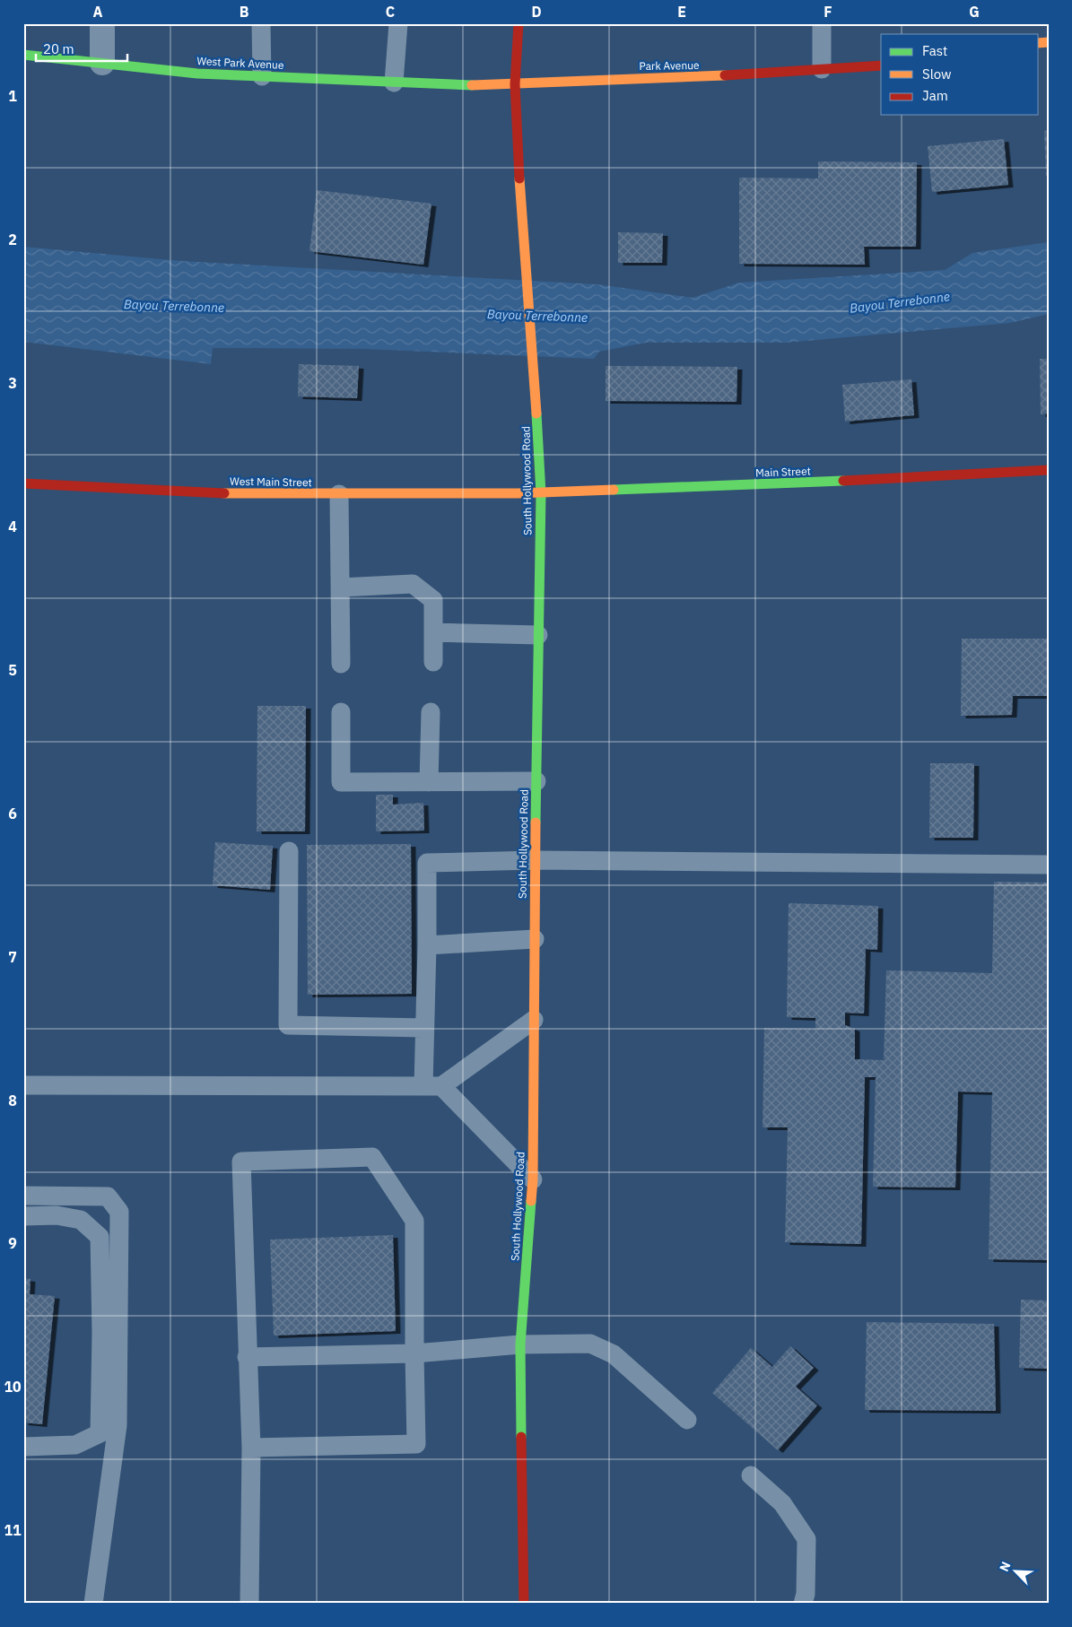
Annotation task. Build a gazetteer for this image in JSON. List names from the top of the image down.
{
  "streets": {
    "main road": [
      "West Park Avenue",
      "Park Avenue",
      "Main Street",
      "South Hollywood Road",
      "West Main Street"
    ]
  },
  "crossings": [
    ["West Park Avenue", "Park Avenue"],
    ["Park Avenue", "South Hollywood Road"],
    ["Main Street", "South Hollywood Road"],
    ["Main Street", "West Main Street"]
  ],
  "water": ["Bayou Terrebonne"],
  "legend": ["Fast", "Slow", "Jam"],
  "scale_bar": "20 m",
  "north": "top left",
  "grid": {
    "columns": [
      "A",
      "B",
      "C",
      "D",
      "E",
      "F",
      "G"
    ],
    "rows": [
      "1",
      "2",
      "3",
      "4",
      "5",
      "6",
      "7",
      "8",
      "9",
      "10",
      "11"
    ]
  }
}
